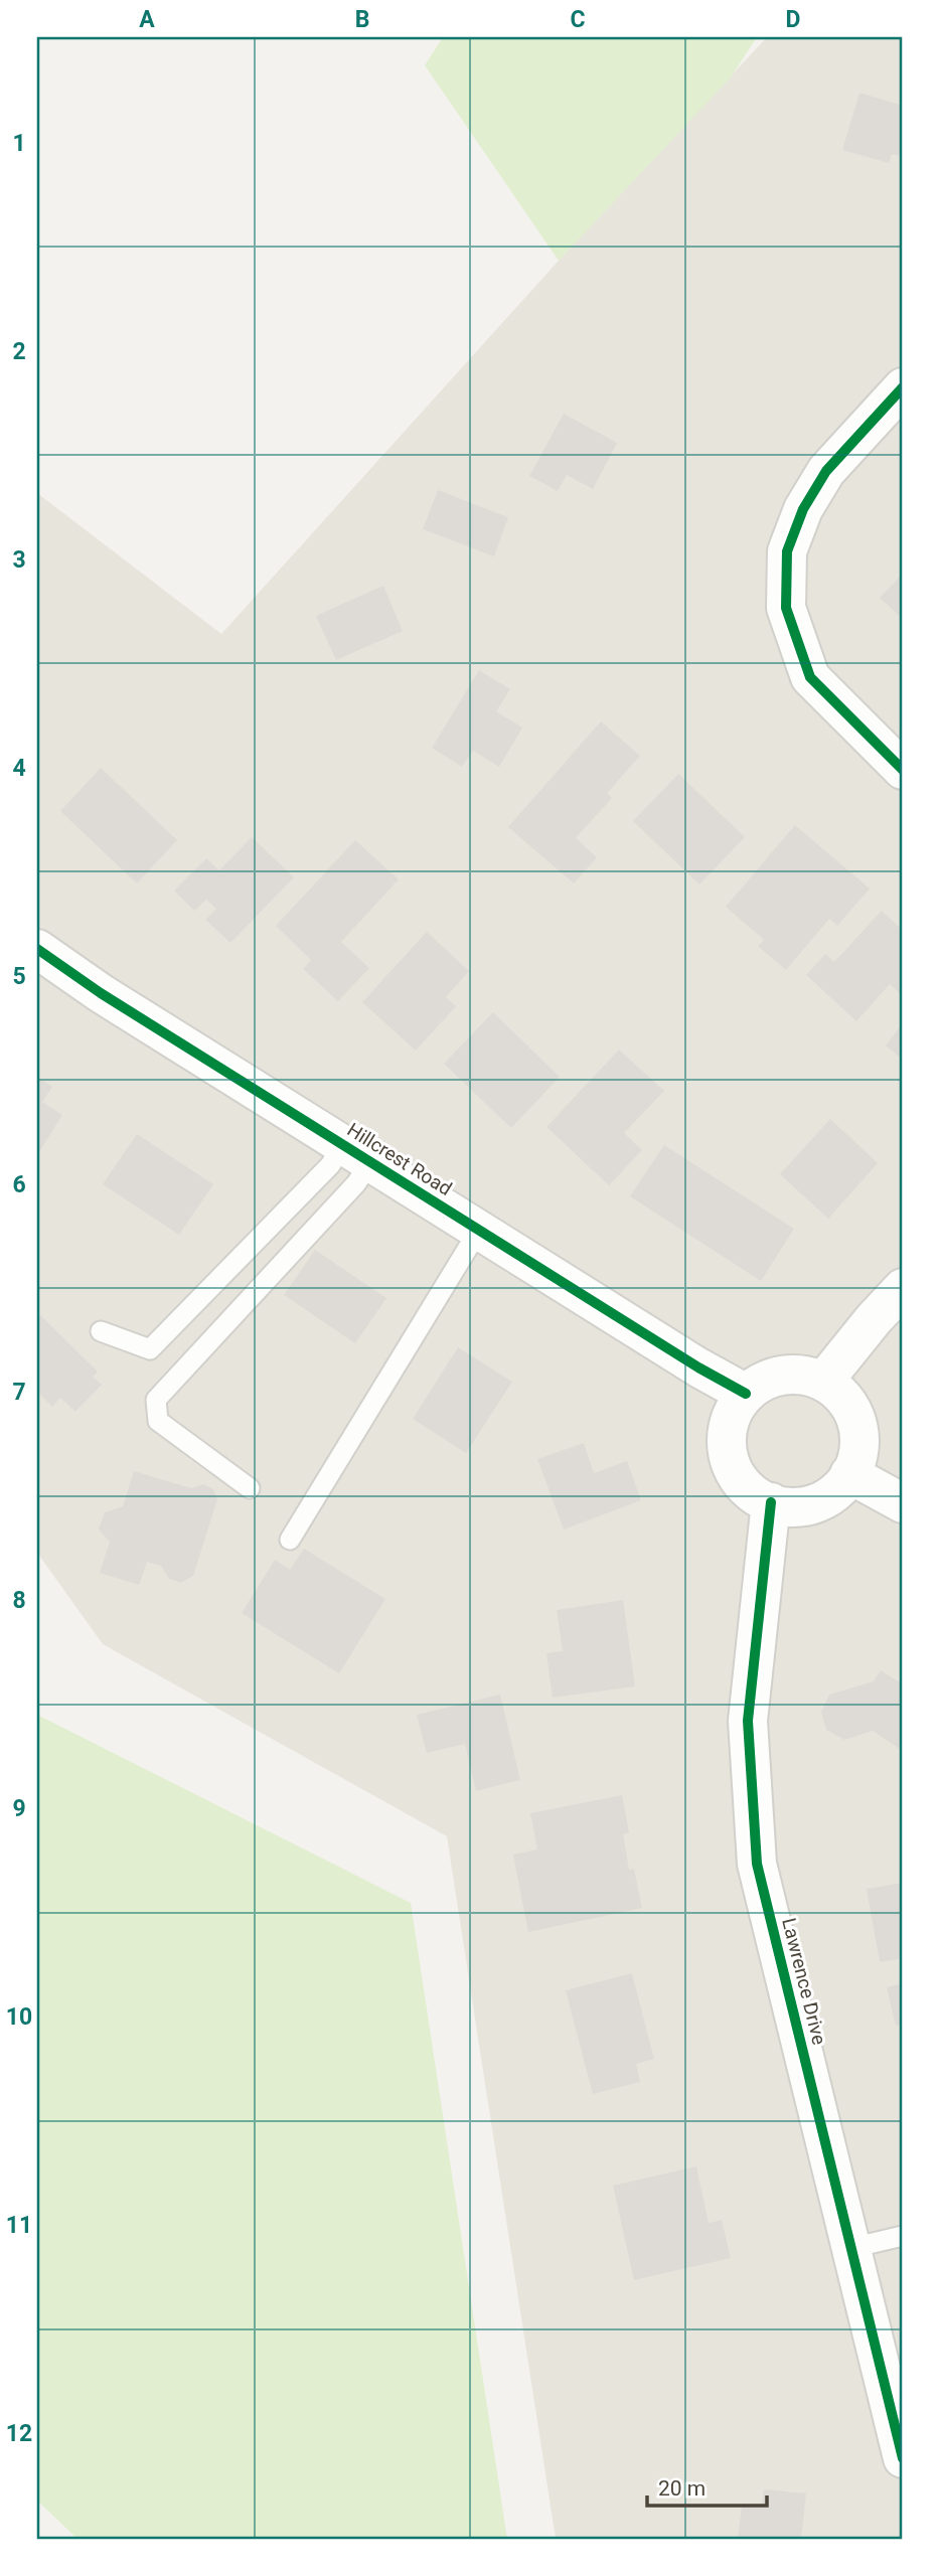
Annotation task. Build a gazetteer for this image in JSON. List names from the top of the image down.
{
  "streets": {
    "street": ["Hillcrest Road", "Lawrence Drive"]
  },
  "crossings": [
    ["Hillcrest Road", "Lawrence Drive"]
  ],
  "scale_bar": "20 m",
  "grid": {
    "columns": [
      "A",
      "B",
      "C",
      "D"
    ],
    "rows": [
      "1",
      "2",
      "3",
      "4",
      "5",
      "6",
      "7",
      "8",
      "9",
      "10",
      "11",
      "12"
    ]
  }
}
